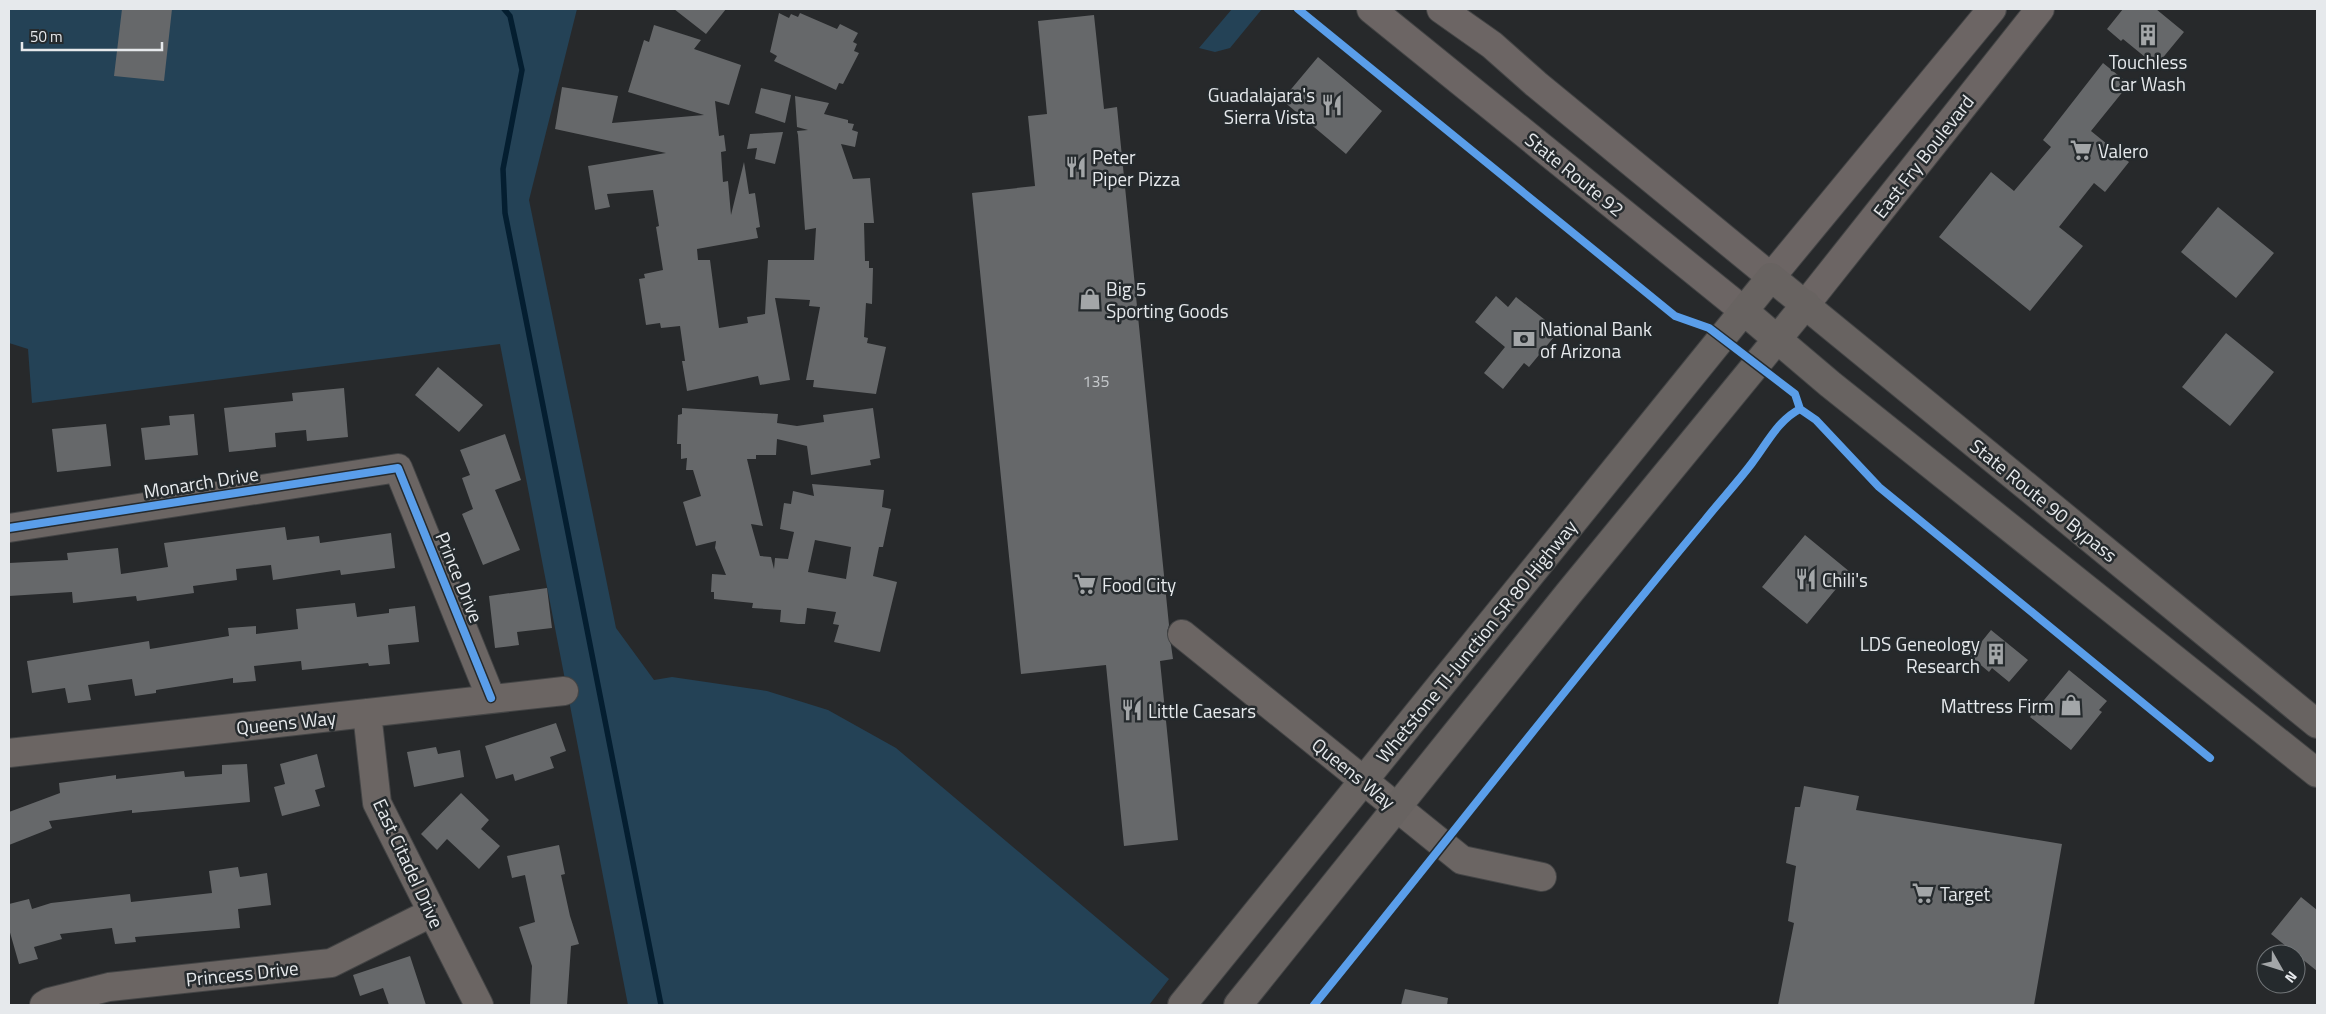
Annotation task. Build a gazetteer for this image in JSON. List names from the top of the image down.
{
  "streets": {
    "highway": ["State Route 92", "State Route 90 Bypass", "Whetstone TI-Junction SR 80 Highway"],
    "main road": ["East Fry Boulevard"],
    "street": [
      "Monarch Drive",
      "Prince Drive",
      "Queens Way",
      "East Citadel Drive",
      "Princess Drive"
    ]
  },
  "crossings": [
    ["East Fry Boulevard", "State Route 90 Bypass"],
    ["East Fry Boulevard", "Whetstone TI-Junction SR 80 Highway"],
    ["State Route 92", "Whetstone TI-Junction SR 80 Highway"],
    ["Monarch Drive", "Prince Drive"],
    ["State Route 90 Bypass", "Whetstone TI-Junction SR 80 Highway"],
    ["Prince Drive", "Queens Way"],
    ["Whetstone TI-Junction SR 80 Highway", "Queens Way"],
    ["Queens Way", "East Citadel Drive"],
    ["East Citadel Drive", "Princess Drive"]
  ],
  "places": {
    "building": ["Touchless Car Wash", "LDS Geneology Research"],
    "restaurant": [
      "Guadalajara's Sierra Vista",
      "Peter Piper Pizza",
      "Chili's",
      "Little Caesars"
    ],
    "supermarket": ["Valero", "Food City", "Target"],
    "shop": ["Big 5 Sporting Goods", "Mattress Firm"],
    "bank": ["National Bank of Arizona"]
  },
  "house_numbers": ["135"],
  "scale_bar": "50 m",
  "north": "bottom right"
}
